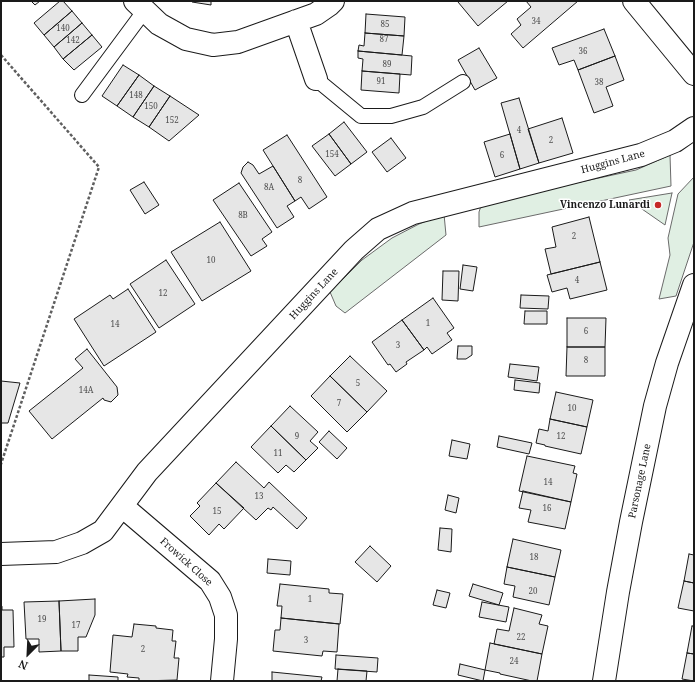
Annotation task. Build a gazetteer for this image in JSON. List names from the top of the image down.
{
  "streets": {
    "street": ["Huggins Lane", "Parsonage Lane", "Frowick Close"]
  },
  "crossings": [
    ["Huggins Lane", "Frowick Close"]
  ],
  "places": ["Vincenzo Lunardi"],
  "house_numbers": [
    "34",
    "85",
    "140",
    "87",
    "142",
    "36",
    "89",
    "91",
    "38",
    "148",
    "150",
    "152",
    "4",
    "2",
    "154",
    "6",
    "8",
    "8A",
    "8B",
    "2",
    "10",
    "4",
    "12",
    "1",
    "14",
    "6",
    "3",
    "8",
    "5",
    "14A",
    "7",
    "10",
    "9",
    "12",
    "11",
    "14",
    "13",
    "16",
    "15",
    "18",
    "20",
    "1",
    "19",
    "17",
    "22",
    "3",
    "2",
    "24"
  ],
  "north": "bottom left"
}
